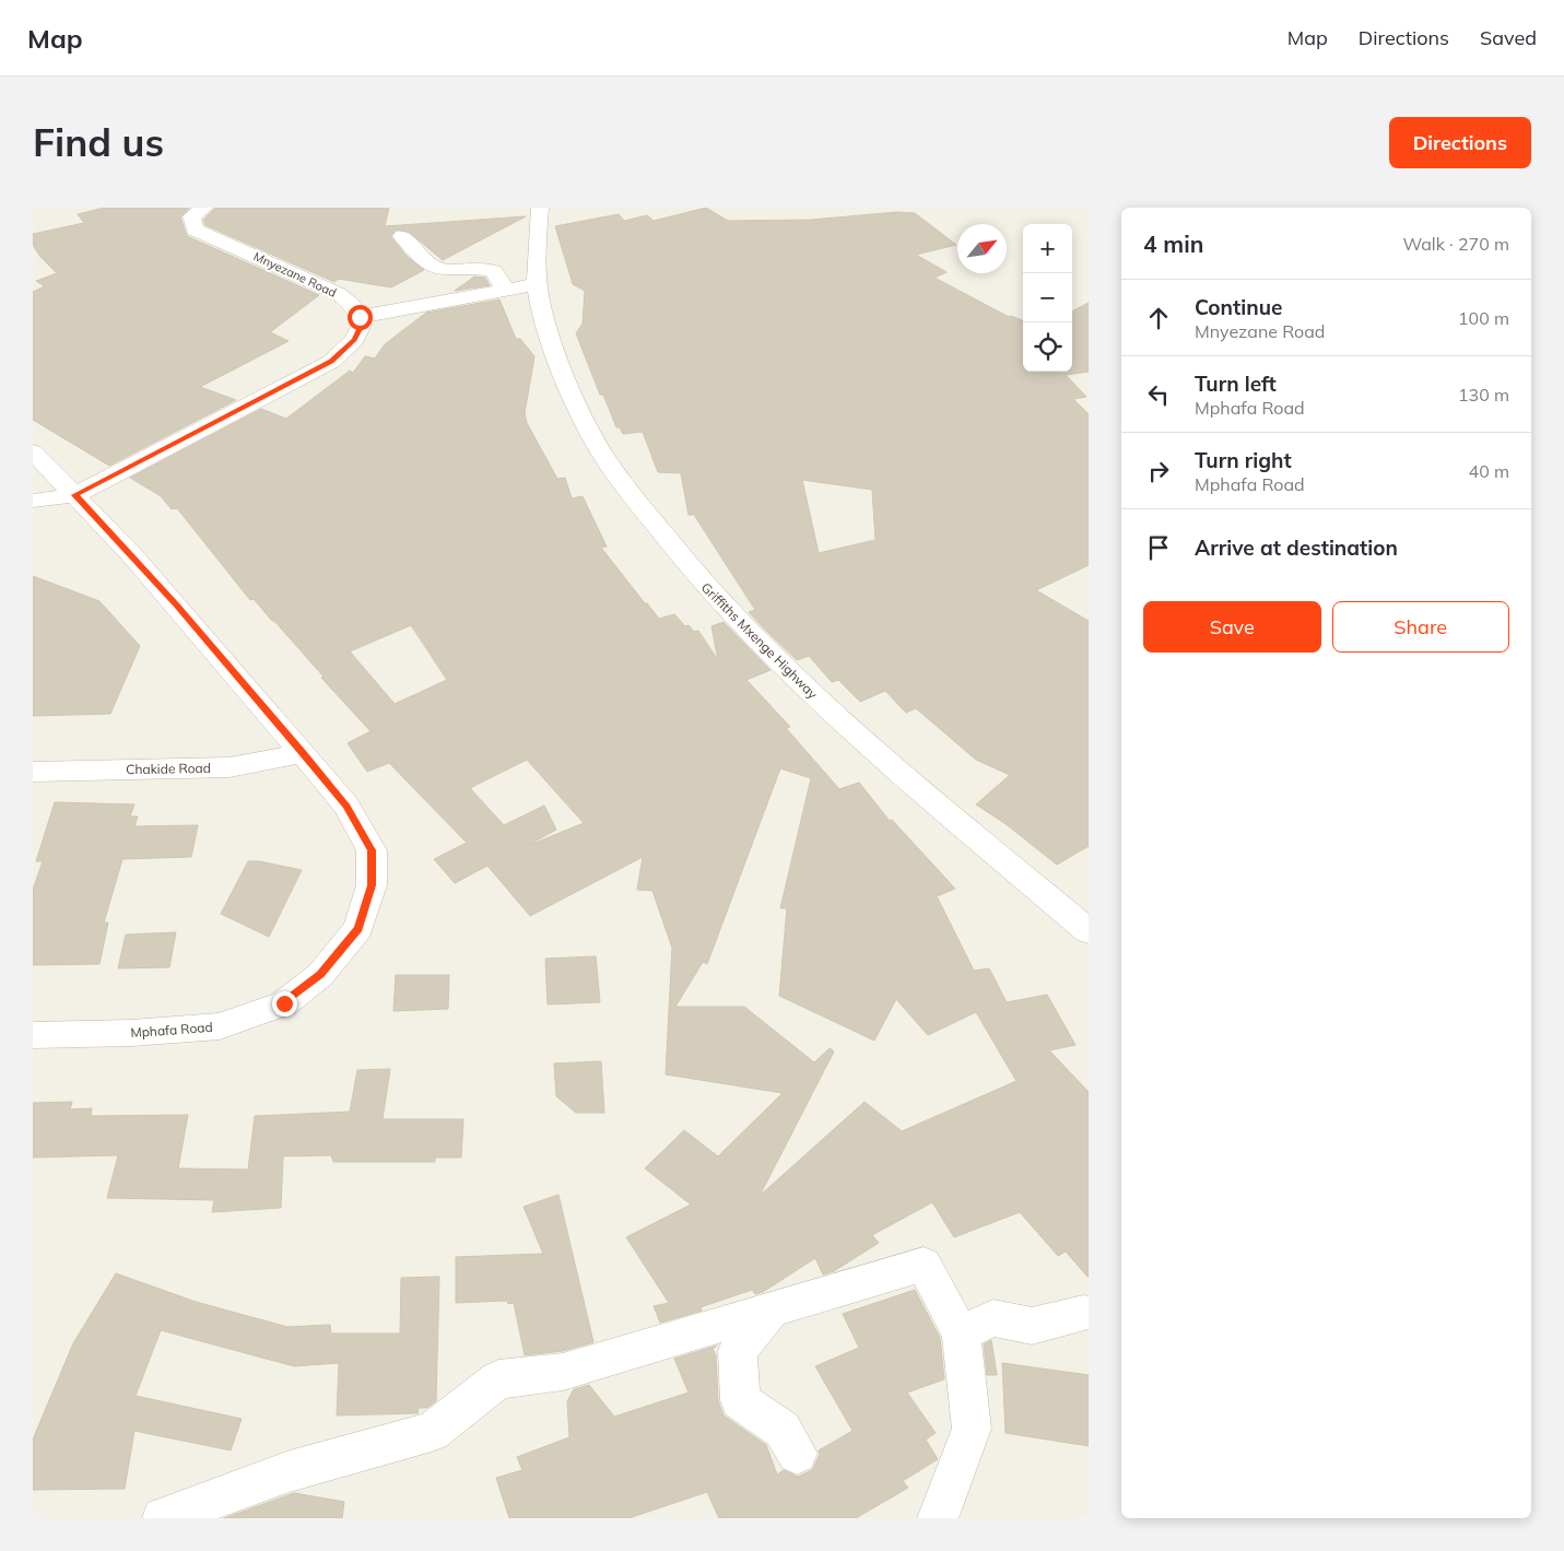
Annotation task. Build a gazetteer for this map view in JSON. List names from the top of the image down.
{
  "streets": {
    "street": [
      "Mnyezane Road",
      "Griffiths Mxenge Highway",
      "Chakide Road",
      "Mphafa Road"
    ]
  },
  "crossings": [
    ["Chakide Road", "Mphafa Road"]
  ],
  "north": "top right",
  "page": {
    "header": "Map",
    "nav": ["Map", "Directions", "Saved"],
    "buttons": [
      "Directions",
      ["Save", "Share"]
    ],
    "title": "Find us",
    "heading": ["4 min", "Walk · 270 m"],
    "map_buttons": ["+", "−"],
    "list": [
      ["Continue", "Mnyezane Road", "100 m"],
      ["Turn left", "Mphafa Road", "130 m"],
      ["Turn right", "Mphafa Road", "40 m"],
      "Arrive at destination"
    ]
  }
}
